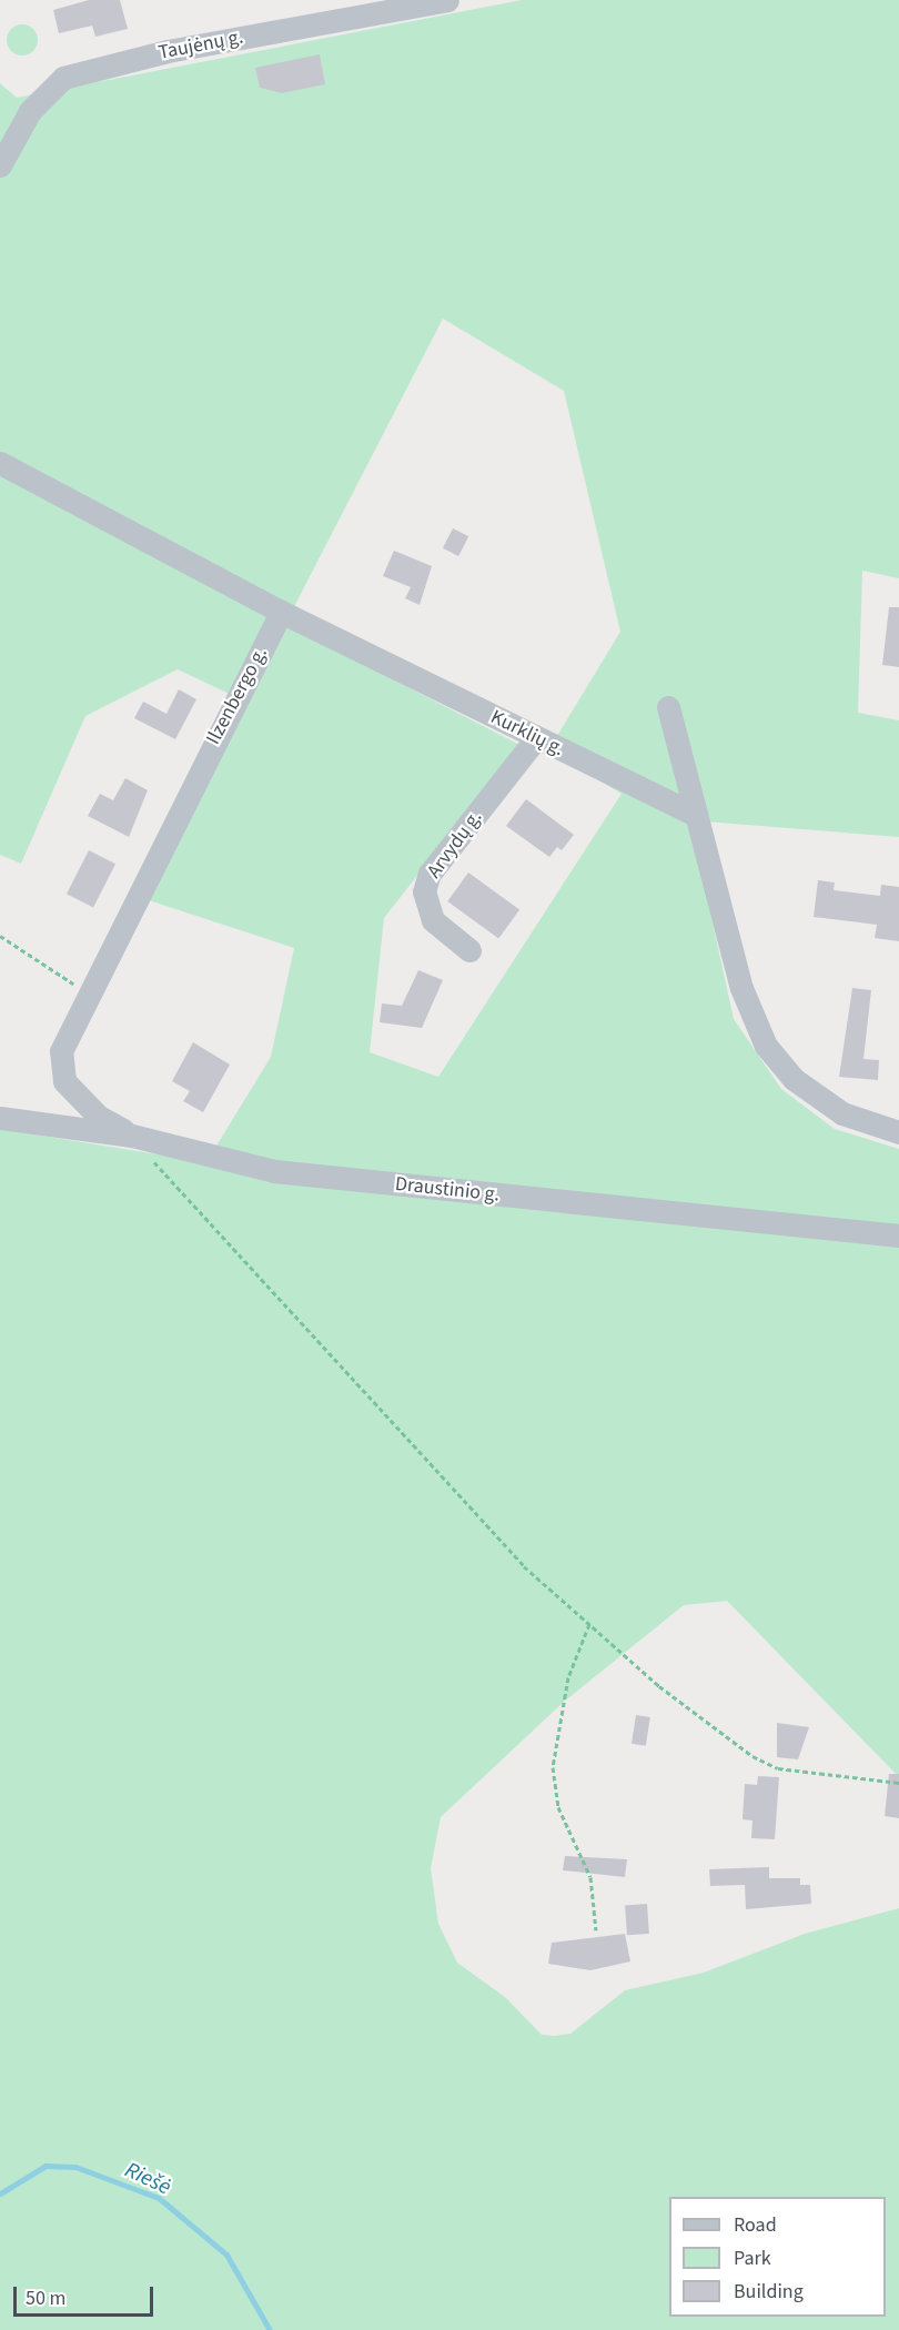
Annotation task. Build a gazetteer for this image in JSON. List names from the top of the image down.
{
  "streets": {
    "street": [
      "Taujėnų g.",
      "Ilzenbergo g.",
      "Kurklių g.",
      "Arvydų g.",
      "Draustinio g."
    ]
  },
  "crossings": [
    ["Ilzenbergo g.", "Kurklių g."],
    ["Kurklių g.", "Arvydų g."]
  ],
  "water": ["Riešė"],
  "legend": ["Road", "Park", "Building"],
  "scale_bar": "50 m"
}
